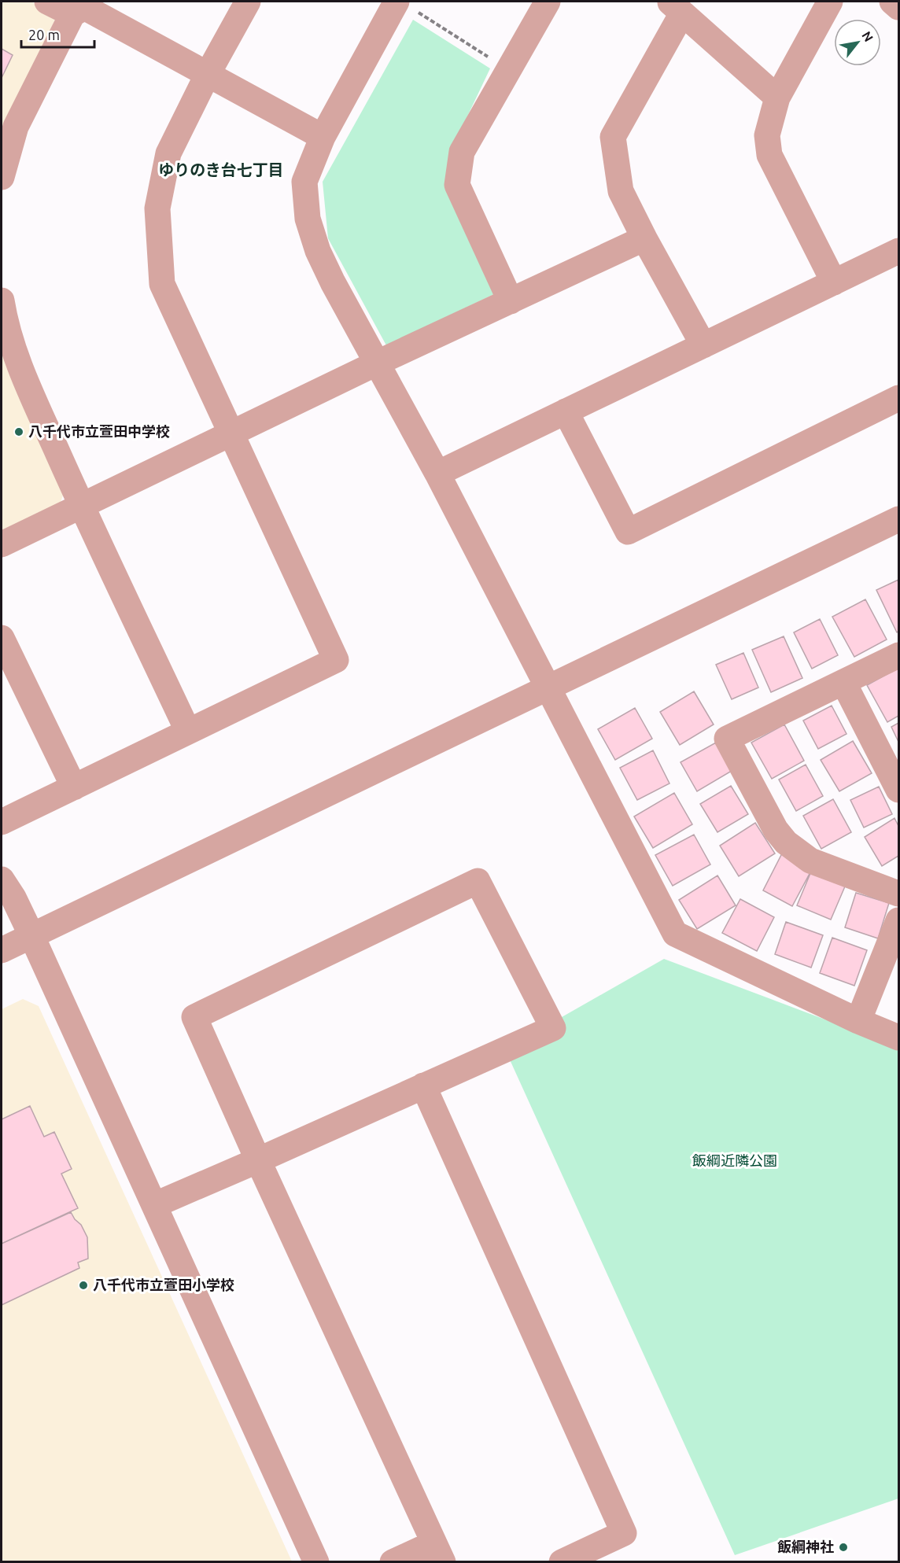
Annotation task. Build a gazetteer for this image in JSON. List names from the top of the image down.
{
  "districts": ["ゆりのき台七丁目"],
  "parks": ["飯綱近隣公園"],
  "places": ["八千代市立萱田中学校", "八千代市立萱田小学校", "飯綱神社"],
  "scale_bar": "20 m",
  "north": "top right"
}
